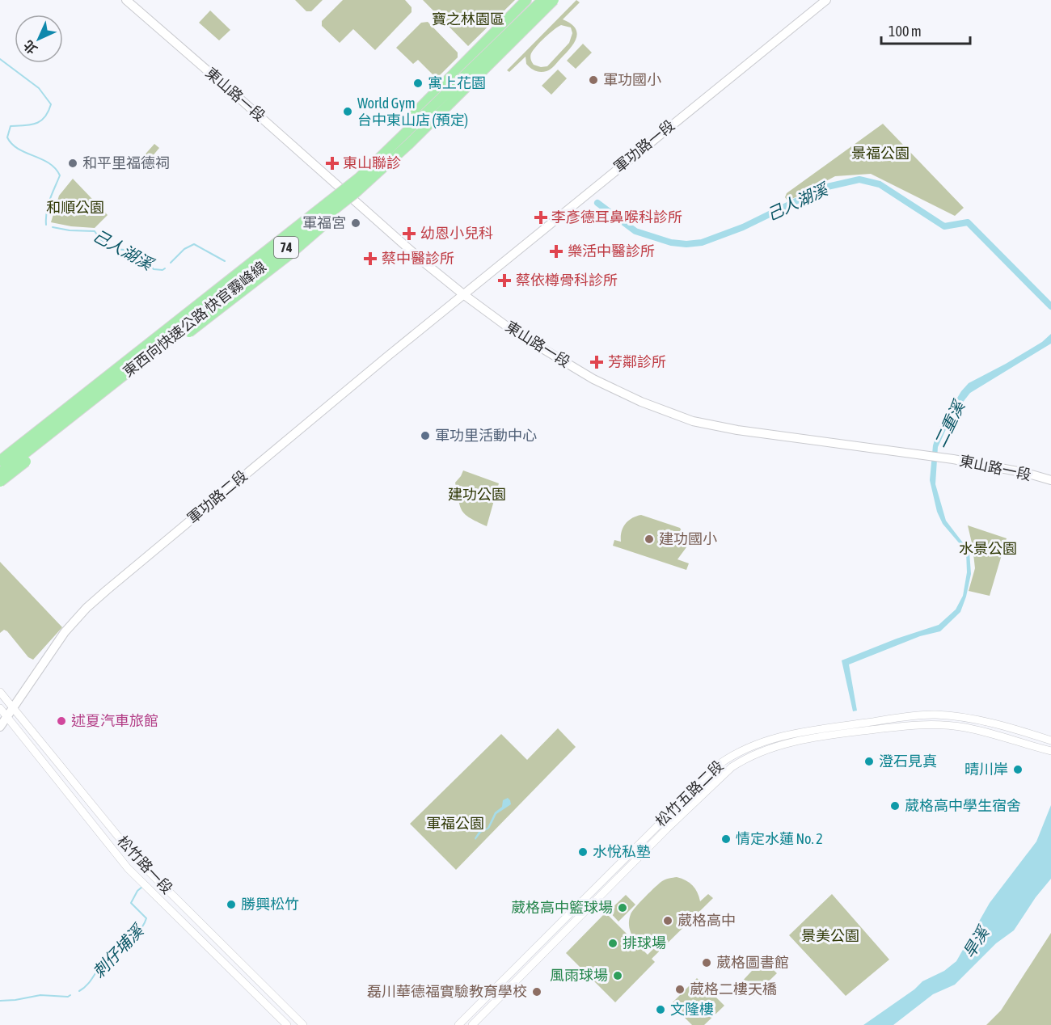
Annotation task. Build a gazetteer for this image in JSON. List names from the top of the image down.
{
  "streets": {
    "highway": ["74", "東西向快速公路 快官霧峰線"],
    "main road": ["東山路一段", "軍功路一段", "軍功路二段"],
    "street": ["松竹五路二段", "松竹路一段"]
  },
  "crossings": [
    ["東山路一段", "軍功路一段"],
    ["東山路一段", "軍功路二段"],
    ["軍功路一段", "軍功路二段"],
    ["74", "東西向快速公路 快官霧峰線"],
    ["軍功路二段", "松竹路一段"]
  ],
  "water": [
    "己人湖溪",
    "二重溪",
    "旱溪",
    "刺仔埔溪"
  ],
  "parks": [
    "寶之林園區",
    "景福公園",
    "和順公園",
    "建功公園",
    "水景公園",
    "軍福公園",
    "景美公園"
  ],
  "places": {
    "other": [
      "軍功國小",
      "寓上花園",
      "World Gym 台中東山店 (預定)",
      "和平里福德祠",
      "軍福宮",
      "軍功里活動中心",
      "建功國小",
      "述夏汽車旅館",
      "澄石見真",
      "晴川岸",
      "葳格高中學生宿舍",
      "情定水蓮 No. 2",
      "水悅私塾",
      "勝興松竹",
      "葳格高中籃球場",
      "葳格高中",
      "排球場",
      "葳格圖書館",
      "風雨球場",
      "葳格二樓天橋",
      "磊川華德福實驗教育學校",
      "文隆樓"
    ],
    "health": [
      "東山聯診",
      "李彥德耳鼻喉科診所",
      "幼恩小兒科",
      "樂活中醫診所",
      "蔡中醫診所",
      "蔡依樽骨科診所",
      "芳鄰診所"
    ]
  },
  "scale_bar": "100 m",
  "north": "bottom left"
}
